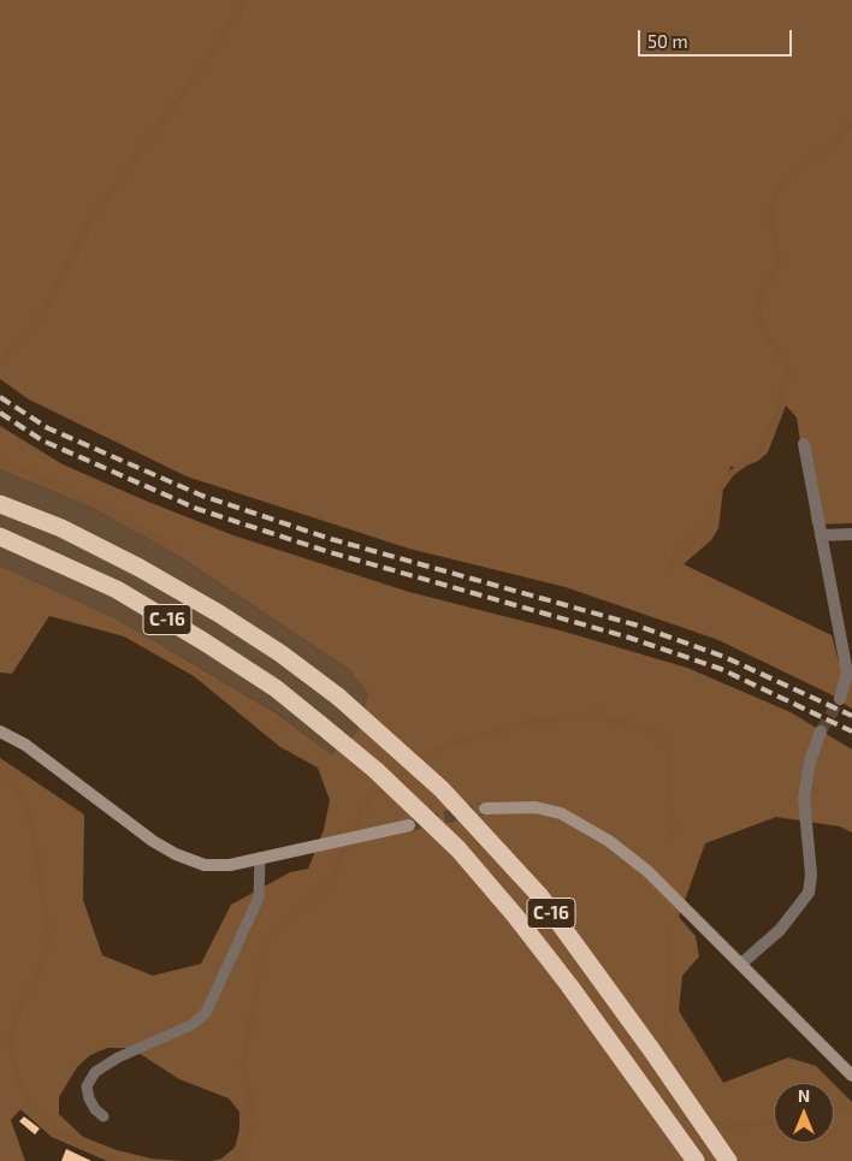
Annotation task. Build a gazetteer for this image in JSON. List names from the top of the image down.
{
  "streets": {
    "highway": ["C-16"]
  },
  "scale_bar": "50 m",
  "north": "top"
}
